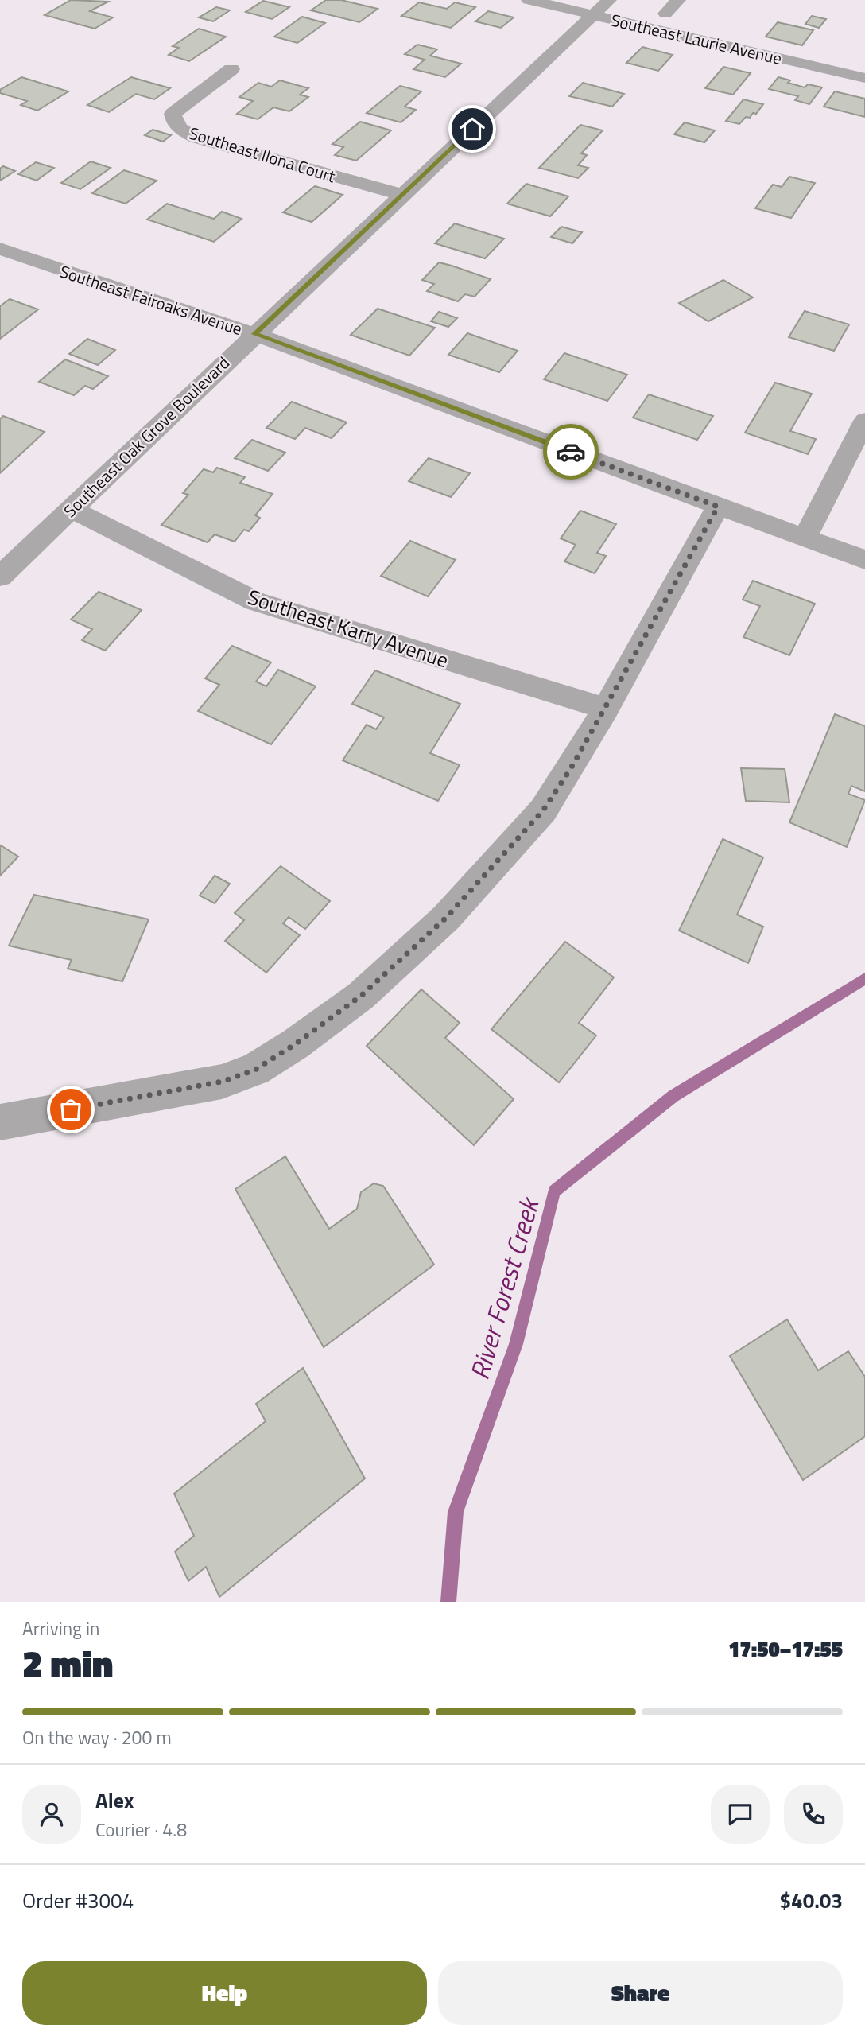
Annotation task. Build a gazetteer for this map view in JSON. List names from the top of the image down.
{
  "streets": {
    "street": [
      "Southeast Laurie Avenue",
      "Southeast Ilona Court",
      "Southeast Fairoaks Avenue",
      "Southeast Oak Grove Boulevard",
      "Southeast Karry Avenue"
    ]
  },
  "crossings": [
    ["Southeast Laurie Avenue", "Southeast Oak Grove Boulevard"],
    ["Southeast Ilona Court", "Southeast Oak Grove Boulevard"],
    ["Southeast Fairoaks Avenue", "Southeast Oak Grove Boulevard"],
    ["Southeast Oak Grove Boulevard", "Southeast Karry Avenue"]
  ],
  "water": ["River Forest Creek"],
  "page": {
    "heading": ["2 min", "Arriving in", "17:50–17:55"],
    "panel": [
      "Alex",
      "Courier · 4.8",
      "Order #3004",
      "$40.03"
    ],
    "bar": "On the way · 200 m",
    "buttons": ["Help", "Share"]
  }
}
